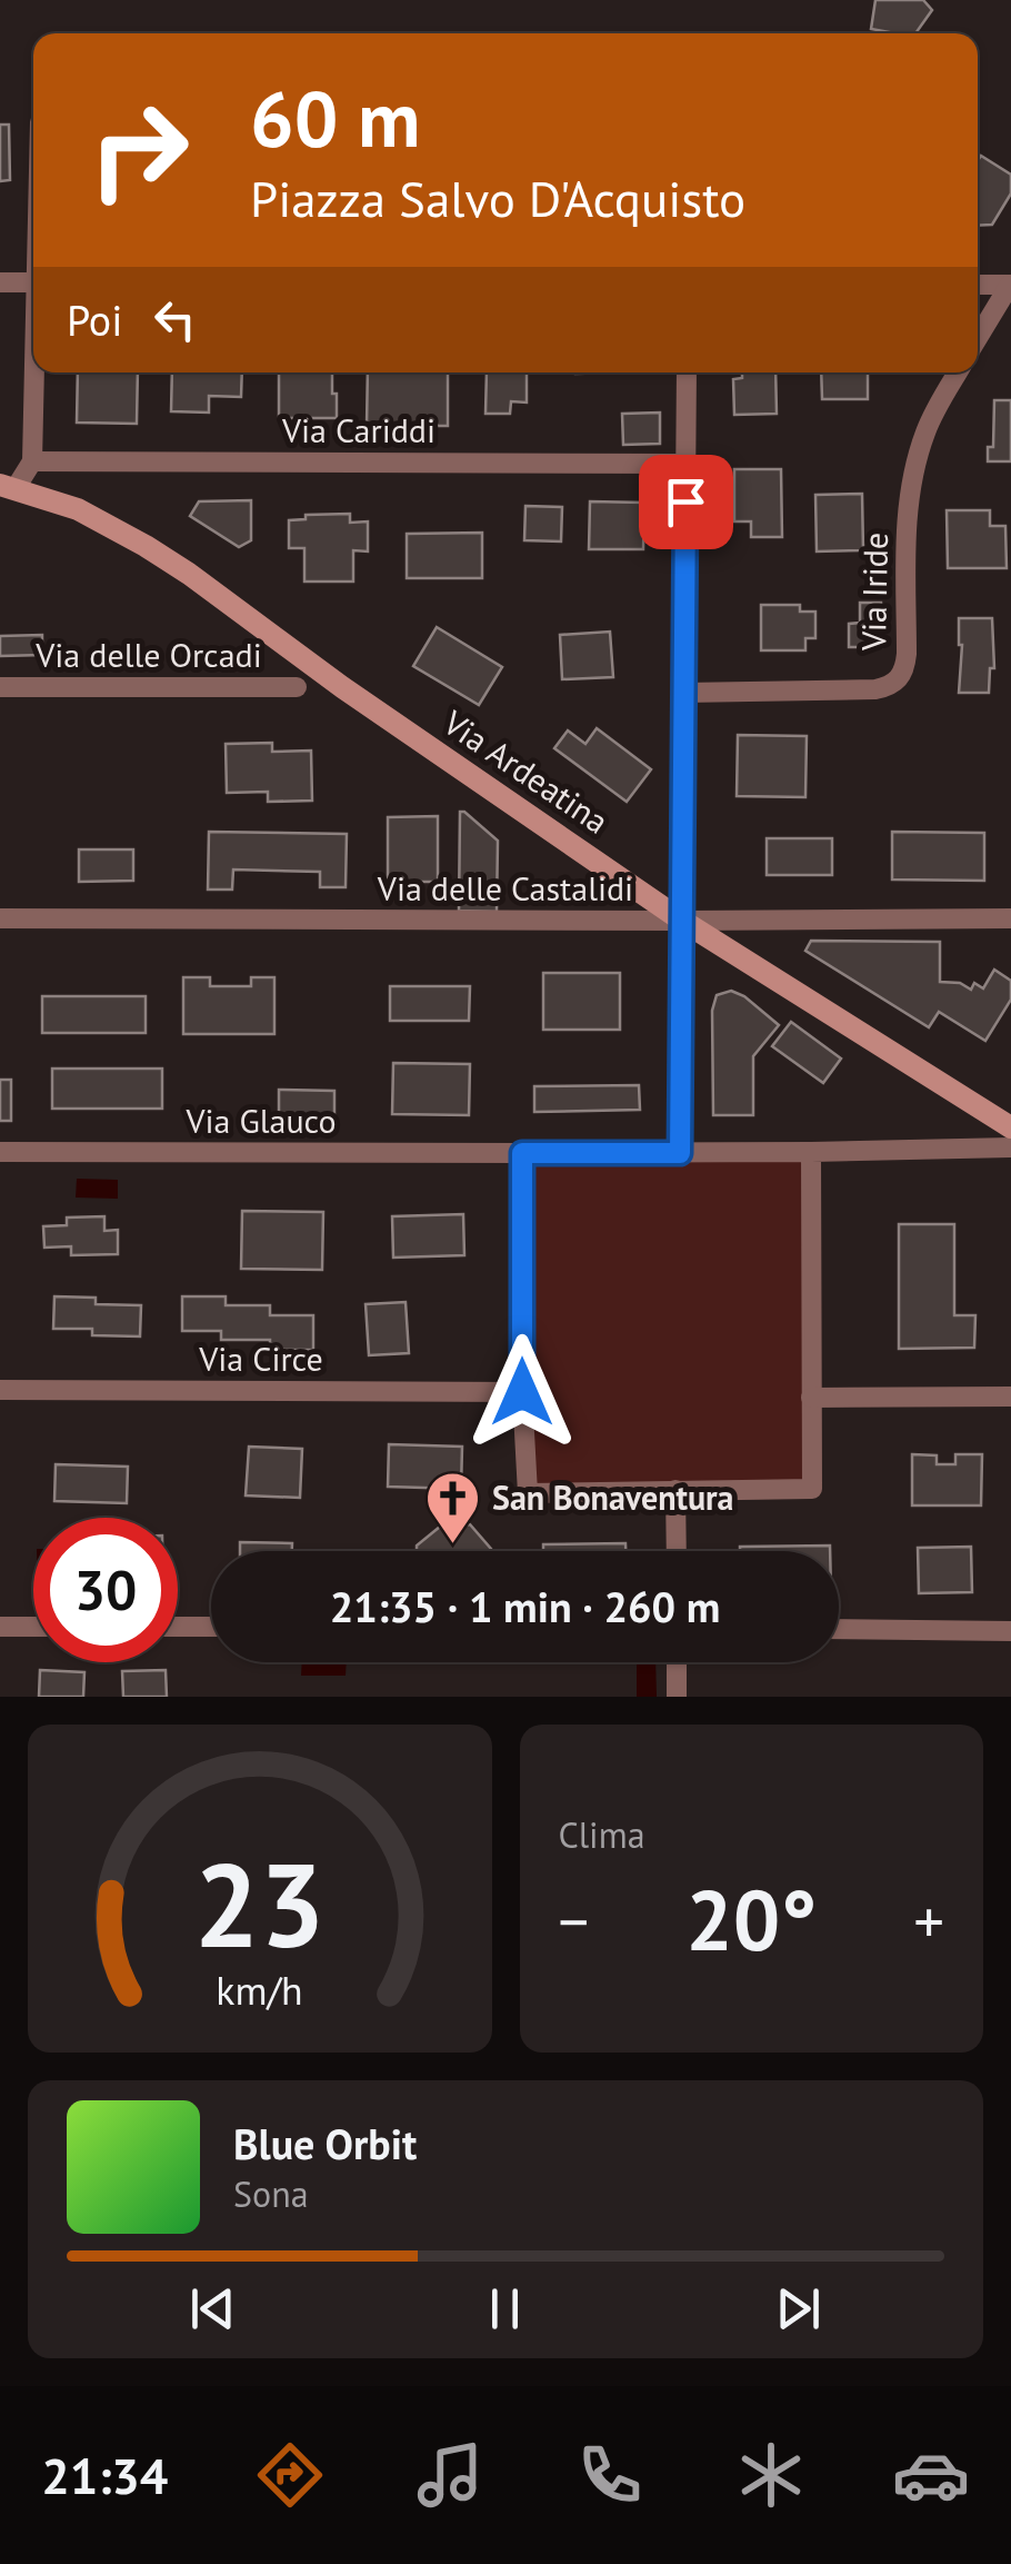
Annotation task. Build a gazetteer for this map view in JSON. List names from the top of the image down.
{
  "streets": {
    "main road": ["Via Ardeatina"],
    "street": [
      "Via Cariddi",
      "Via Iride",
      "Via delle Orcadi",
      "Via delle Castalidi",
      "Via Glauco",
      "Via Circe"
    ]
  },
  "crossings": [
    ["Via Ardeatina", "Via delle Castalidi"]
  ],
  "places": {
    "church": ["San Bonaventura"]
  },
  "page": {
    "turn": ["60 m", "Piazza Salvo D'Acquisto"],
    "then": "Poi",
    "limit": "30",
    "trip": "21:35 · 1 min · 260 m",
    "tile": "Clima",
    "heat": ["−", "20°", "+"],
    "song": ["Blue Orbit", "Sona"],
    "tabs": "21:34",
    "gauge": ["23", "km/h"]
  }
}
